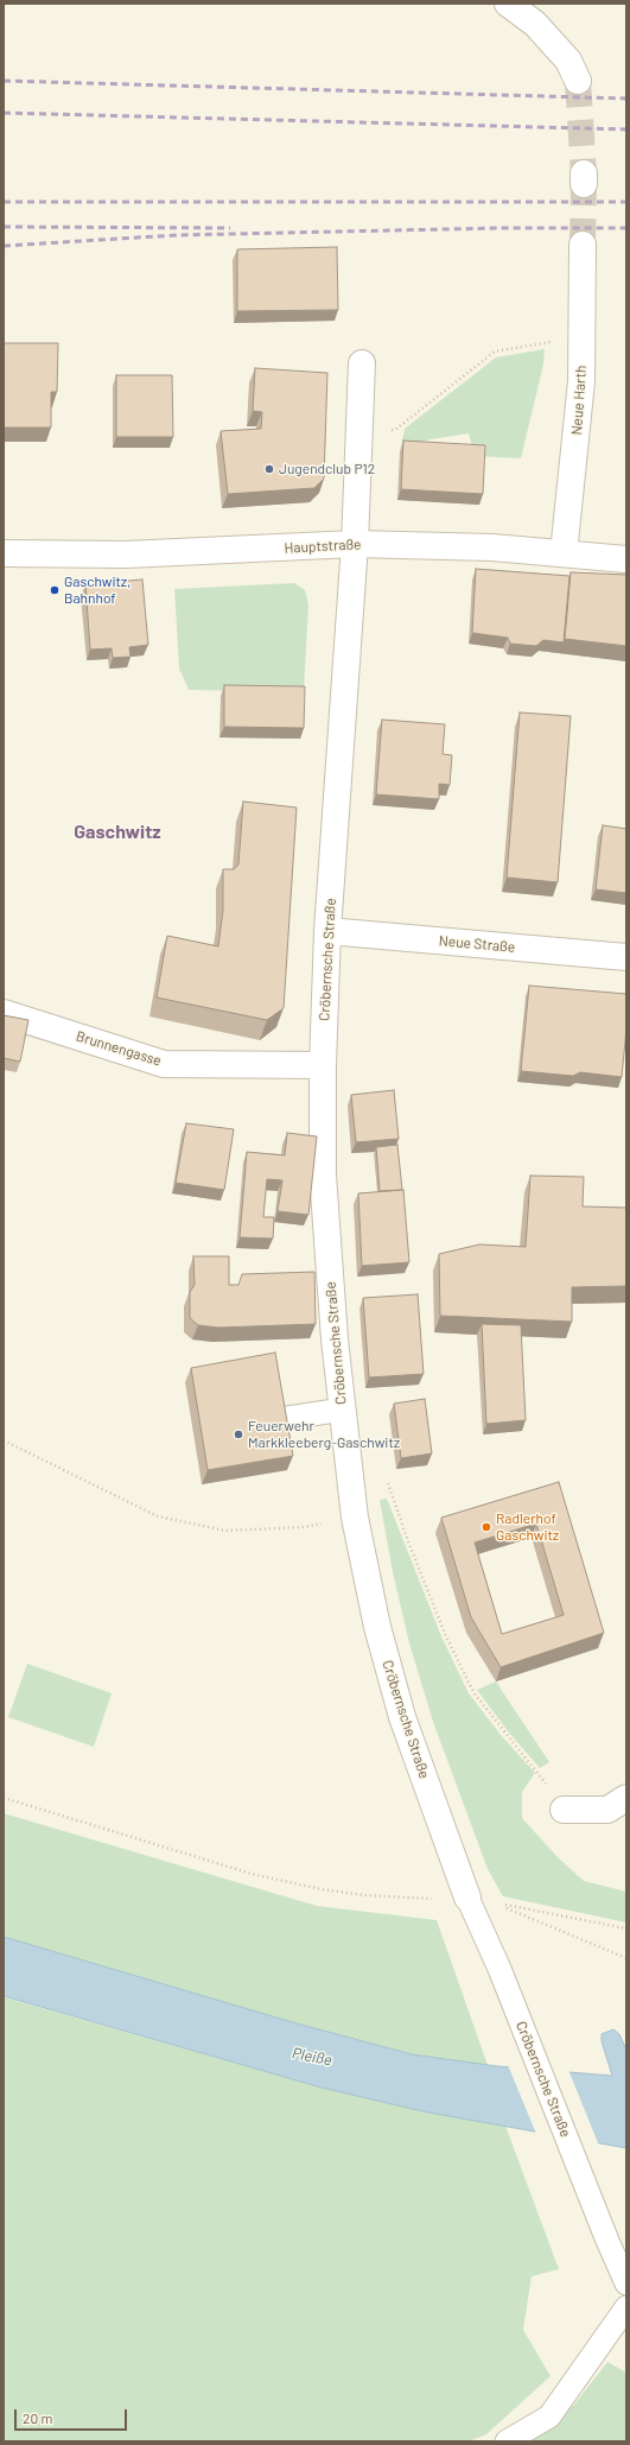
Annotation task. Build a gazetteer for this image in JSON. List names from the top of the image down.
{
  "streets": {
    "street": [
      "Neue Harth",
      "Hauptstraße",
      "Neue Straße",
      "Cröbernsche Straße",
      "Brunnengasse"
    ]
  },
  "crossings": [
    ["Neue Harth", "Hauptstraße"],
    ["Hauptstraße", "Cröbernsche Straße"],
    ["Neue Straße", "Cröbernsche Straße"],
    ["Cröbernsche Straße", "Brunnengasse"]
  ],
  "districts": ["Gaschwitz"],
  "water": ["Pleiße"],
  "places": [
    "Jugendclub P12",
    "Gaschwitz, Bahnhof",
    "Feuerwehr Markkleeberg-Gaschwitz",
    "Radlerhof Gaschwitz"
  ],
  "scale_bar": "20 m"
}
